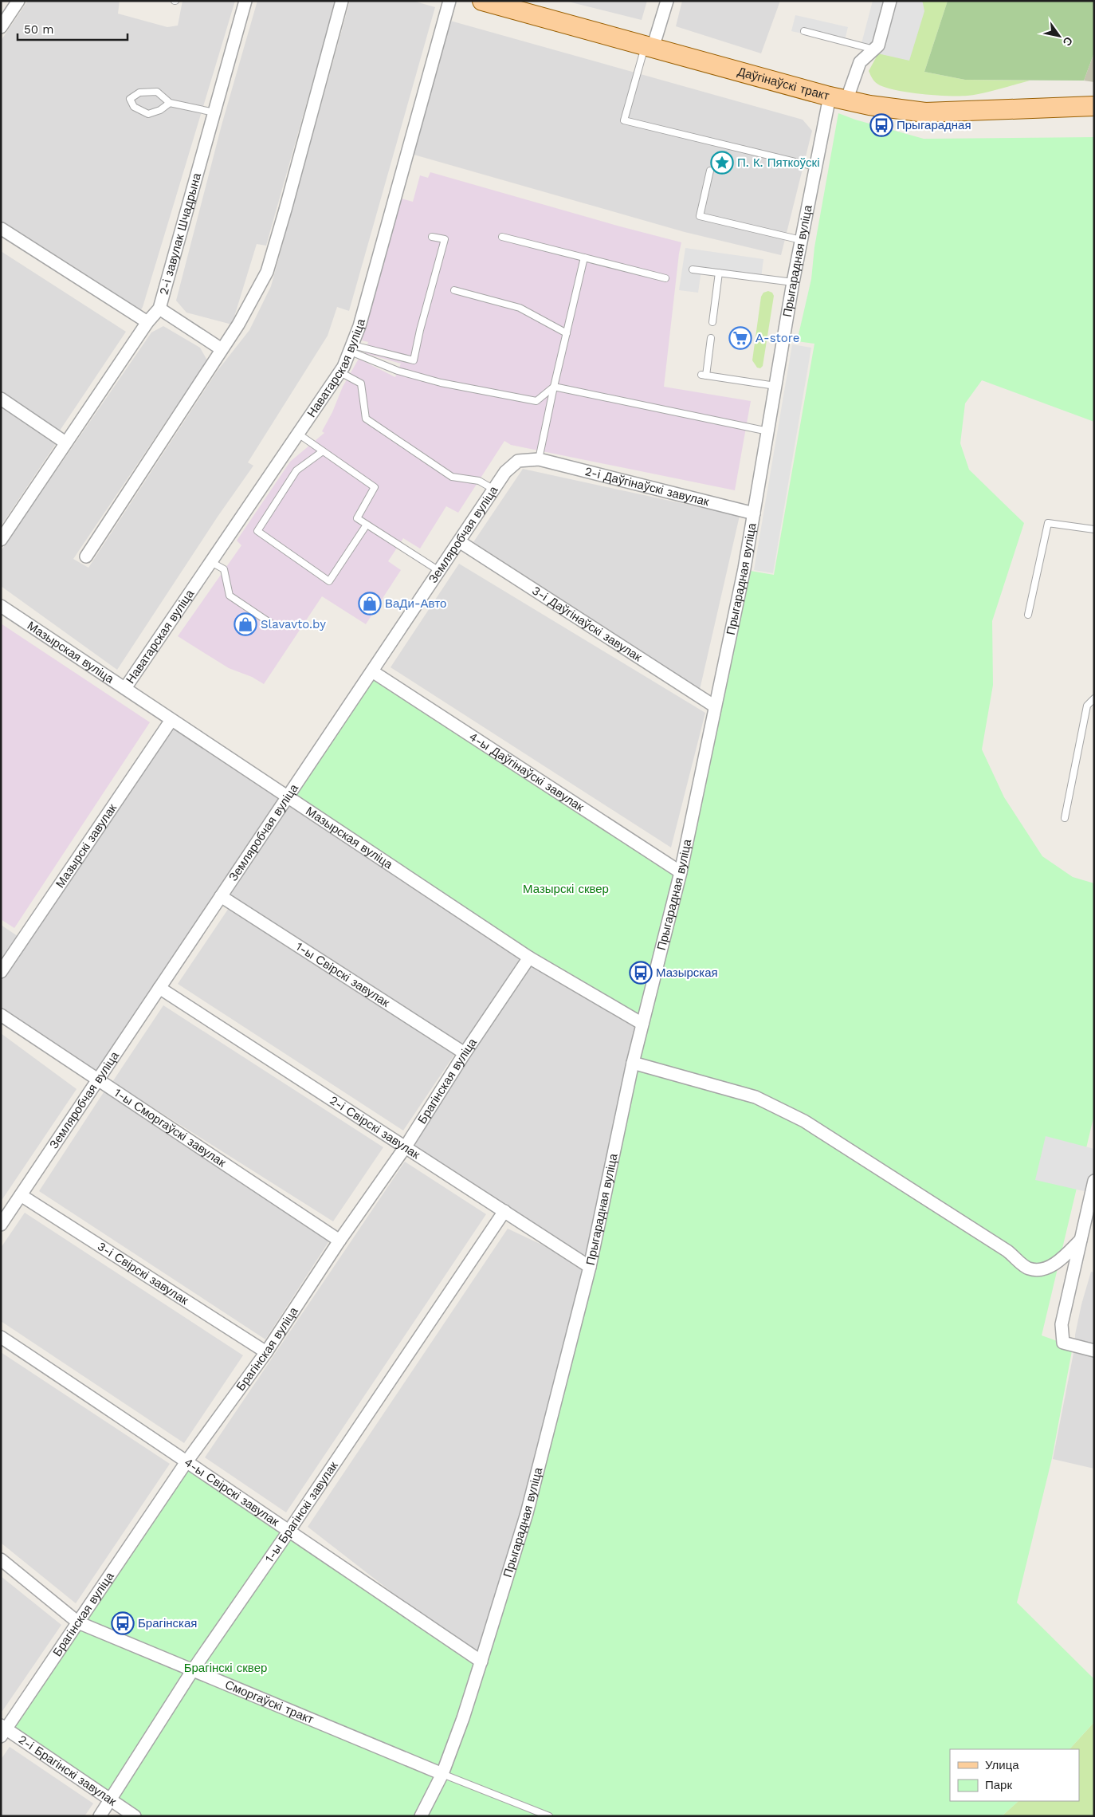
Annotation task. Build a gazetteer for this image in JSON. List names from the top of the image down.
{
  "streets": {
    "main road": ["Даўгінаўскі тракт"],
    "street": [
      "2-і завулак Шчадрына",
      "Прыгарадная вуліца",
      "Наватарская вуліца",
      "2-і Даўгінаўскі завулак",
      "Земляробчая вуліца",
      "3-і Даўгінаўскі завулак",
      "Мазырская вуліца",
      "4-ы Даўгінаўскі завулак",
      "Мазырскі завулак",
      "1-ы Свірскі завулак",
      "Брагінская вуліца",
      "2-і Свірскі завулак",
      "1-ы Сморгаўскі завулак",
      "3-і Свірскі завулак",
      "4-ы Свірскі завулак",
      "1-ы Брагінскі завулак",
      "Сморгаўскі тракт",
      "2-і Брагінскі завулак"
    ]
  },
  "crossings": [
    ["Даўгінаўскі тракт", "Прыгарадная вуліца"],
    ["Прыгарадная вуліца", "2-і Даўгінаўскі завулак"],
    ["Прыгарадная вуліца", "3-і Даўгінаўскі завулак"],
    ["Прыгарадная вуліца", "Мазырская вуліца"],
    ["Прыгарадная вуліца", "4-ы Даўгінаўскі завулак"],
    ["Прыгарадная вуліца", "2-і Свірскі завулак"],
    ["Прыгарадная вуліца", "4-ы Свірскі завулак"],
    ["Прыгарадная вуліца", "Сморгаўскі тракт"],
    ["Наватарская вуліца", "Мазырская вуліца"],
    ["2-і Даўгінаўскі завулак", "Земляробчая вуліца"],
    ["Земляробчая вуліца", "3-і Даўгінаўскі завулак"],
    ["Земляробчая вуліца", "Мазырская вуліца"],
    ["Земляробчая вуліца", "4-ы Даўгінаўскі завулак"],
    ["Земляробчая вуліца", "1-ы Свірскі завулак"],
    ["Земляробчая вуліца", "2-і Свірскі завулак"],
    ["Земляробчая вуліца", "1-ы Сморгаўскі завулак"],
    ["Земляробчая вуліца", "3-і Свірскі завулак"],
    ["Мазырская вуліца", "Мазырскі завулак"],
    ["Мазырская вуліца", "Брагінская вуліца"],
    ["1-ы Свірскі завулак", "Брагінская вуліца"],
    ["Брагінская вуліца", "2-і Свірскі завулак"],
    ["Брагінская вуліца", "1-ы Сморгаўскі завулак"],
    ["Брагінская вуліца", "3-і Свірскі завулак"],
    ["Брагінская вуліца", "4-ы Свірскі завулак"],
    ["Брагінская вуліца", "Сморгаўскі тракт"],
    ["Брагінская вуліца", "2-і Брагінскі завулак"],
    ["2-і Свірскі завулак", "1-ы Брагінскі завулак"],
    ["4-ы Свірскі завулак", "1-ы Брагінскі завулак"],
    ["1-ы Брагінскі завулак", "Сморгаўскі тракт"],
    ["1-ы Брагінскі завулак", "2-і Брагінскі завулак"]
  ],
  "parks": ["Мазырскі сквер", "Брагінскі сквер"],
  "places": {
    "bus stop": ["Прыгарадная", "Мазырская", "Брагінская"],
    "place": ["П. К. Пяткоўскі"],
    "supermarket": ["А-store"],
    "shop": ["ВаДи-Авто", "Slavavto.by"]
  },
  "legend": ["Улица", "Парк"],
  "scale_bar": "50 m",
  "north": "bottom right"
}
